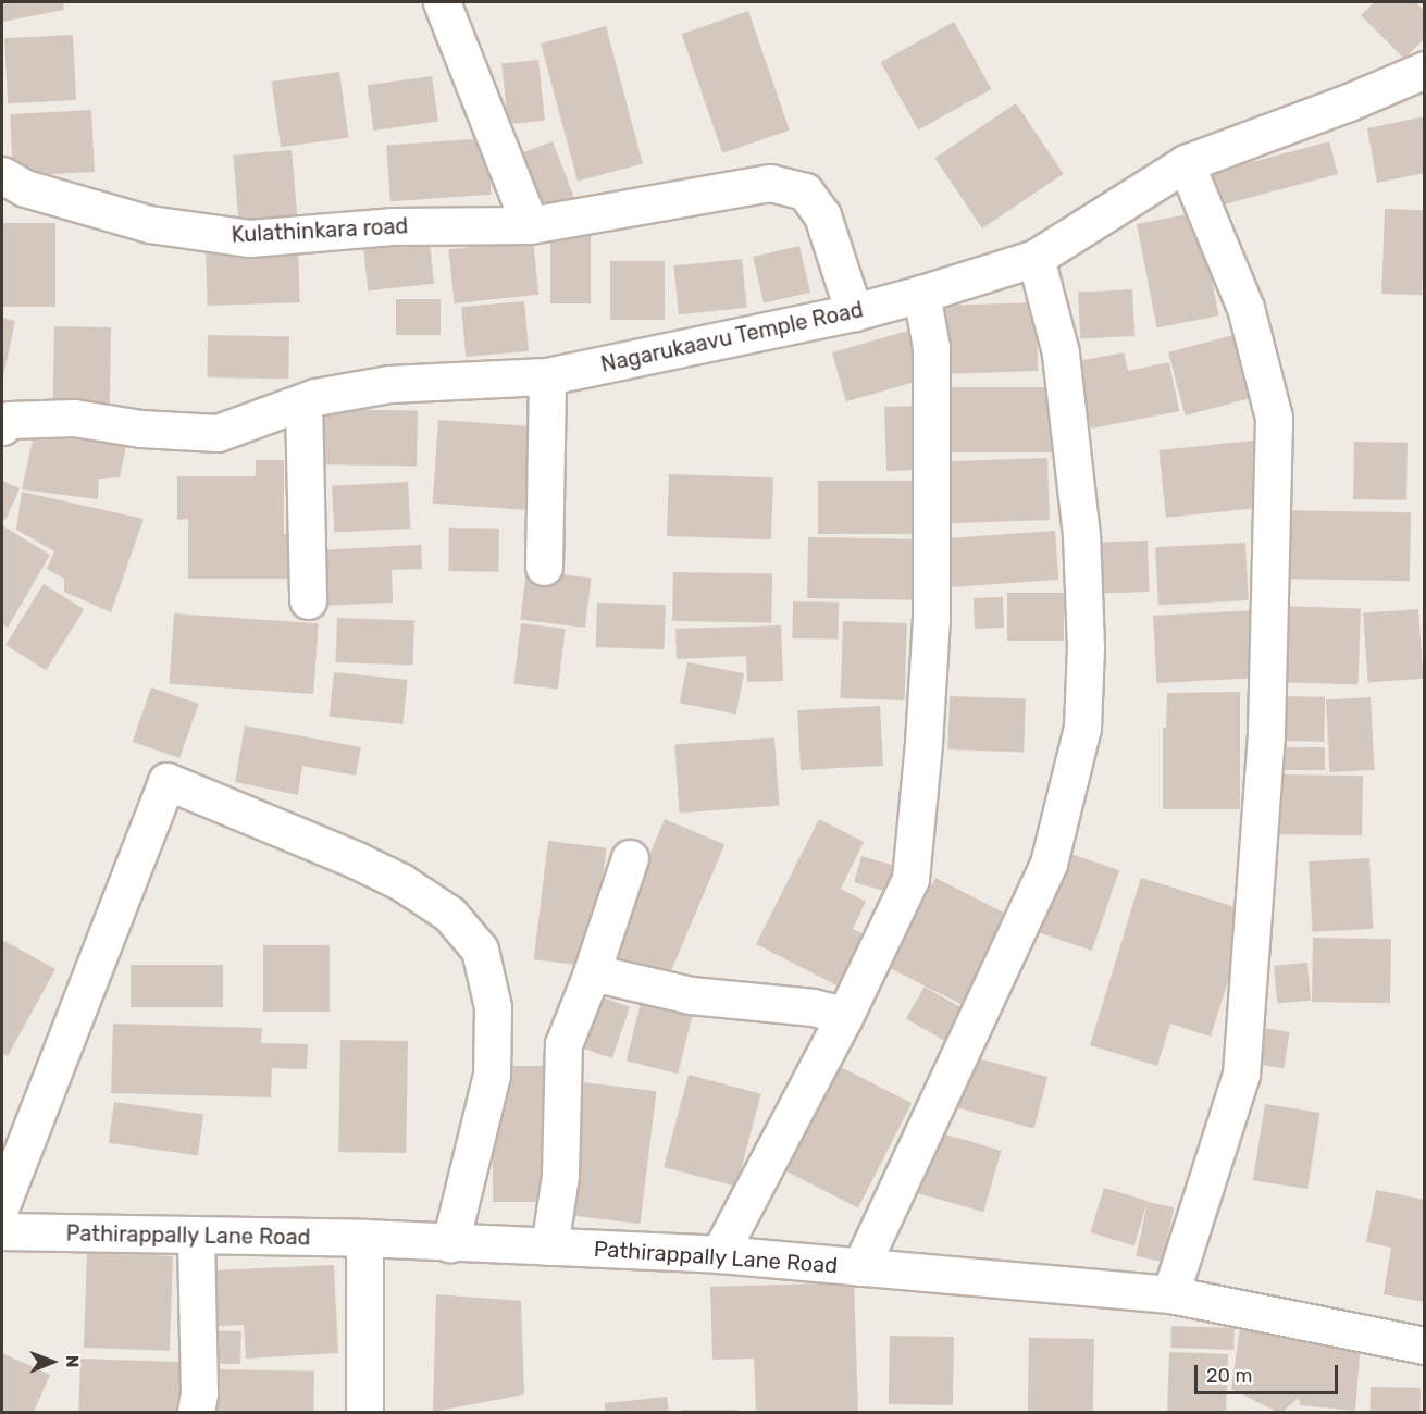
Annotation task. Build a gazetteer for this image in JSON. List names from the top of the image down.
{
  "streets": {
    "street": ["Kulathinkara road", "Nagarukaavu Temple Road", "Pathirappally Lane Road"]
  },
  "crossings": [
    ["Kulathinkara road", "Nagarukaavu Temple Road"]
  ],
  "scale_bar": "20 m",
  "north": "right"
}
